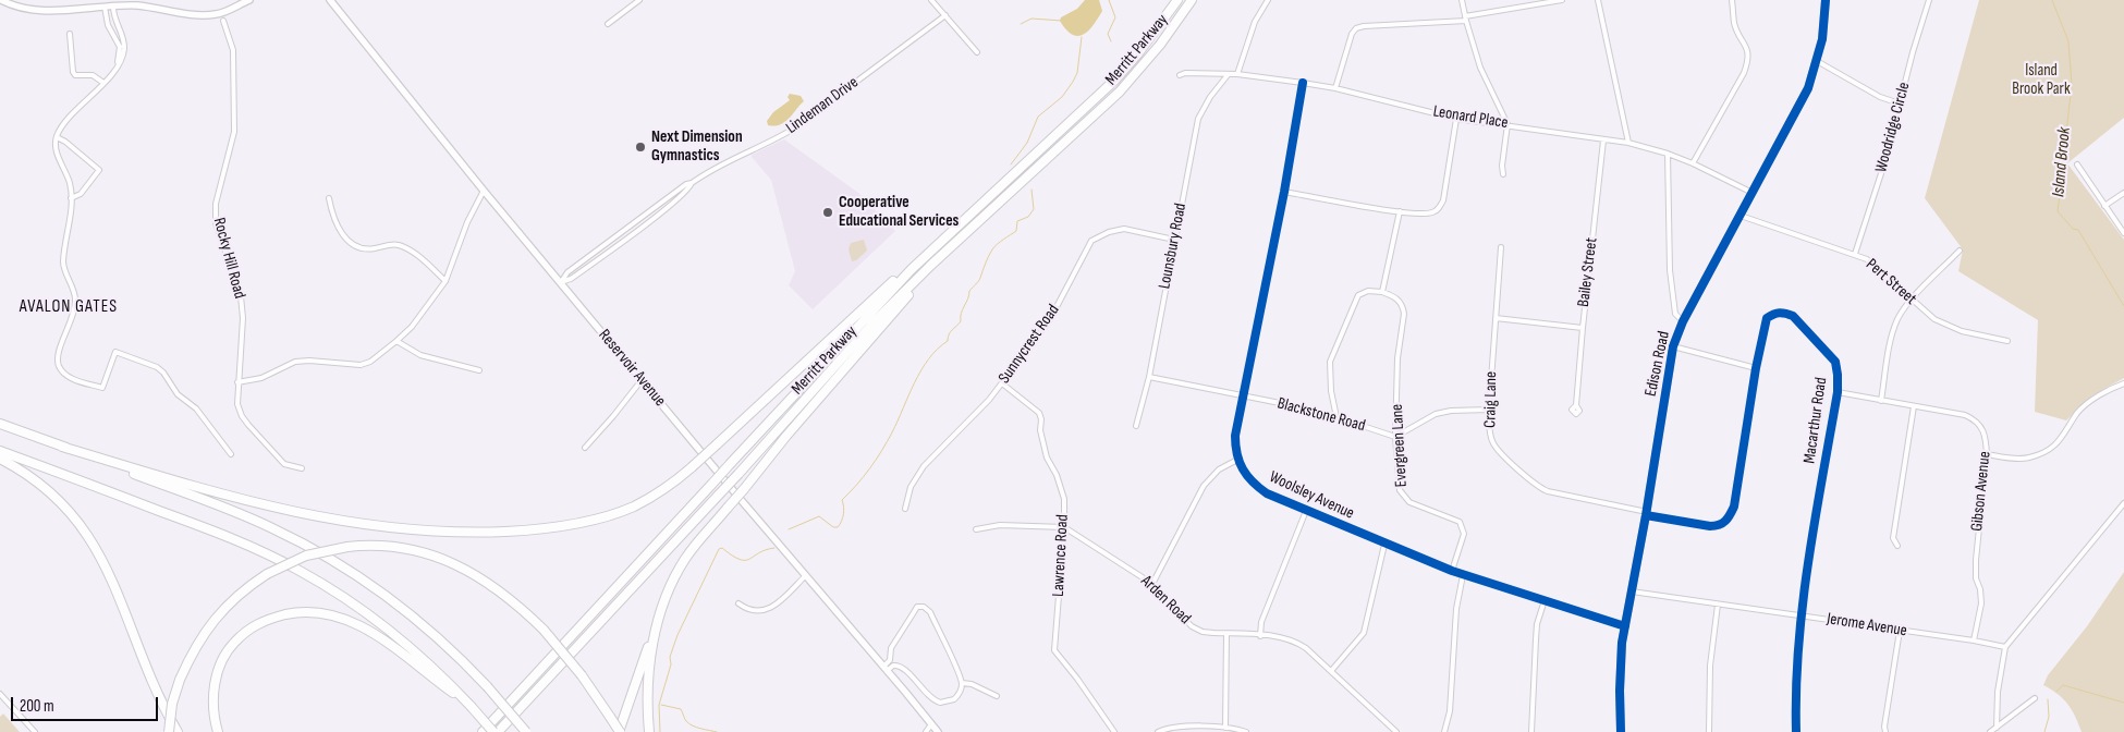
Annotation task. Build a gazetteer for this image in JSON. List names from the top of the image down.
{
  "streets": {
    "highway": ["Merritt Parkway"],
    "main road": ["Reservoir Avenue"],
    "street": [
      "Lindeman Drive",
      "Leonard Place",
      "Woodridge Circle",
      "Lounsbury Road",
      "Rocky Hill Road",
      "Bailey Street",
      "Pert Street",
      "Sunnycrest Road",
      "Edison Road",
      "Craig Lane",
      "Blackstone Road",
      "Macarthur Road",
      "Evergreen Lane",
      "Gibson Avenue",
      "Woolsley Avenue",
      "Lawrence Road",
      "Arden Road",
      "Jerome Avenue"
    ]
  },
  "crossings": [
    ["Lindeman Drive", "Reservoir Avenue"],
    ["Leonard Place", "Lounsbury Road"],
    ["Leonard Place", "Bailey Street"],
    ["Leonard Place", "Edison Road"],
    ["Leonard Place", "Woolsley Avenue"],
    ["Woodridge Circle", "Pert Street"],
    ["Lounsbury Road", "Sunnycrest Road"],
    ["Lounsbury Road", "Blackstone Road"],
    ["Pert Street", "Edison Road"],
    ["Sunnycrest Road", "Lawrence Road"],
    ["Edison Road", "Craig Lane"],
    ["Edison Road", "Macarthur Road"],
    ["Edison Road", "Woolsley Avenue"],
    ["Edison Road", "Jerome Avenue"],
    ["Craig Lane", "Macarthur Road"],
    ["Blackstone Road", "Evergreen Lane"],
    ["Blackstone Road", "Woolsley Avenue"],
    ["Macarthur Road", "Gibson Avenue"],
    ["Macarthur Road", "Jerome Avenue"],
    ["Evergreen Lane", "Woolsley Avenue"],
    ["Gibson Avenue", "Jerome Avenue"],
    ["Lawrence Road", "Arden Road"]
  ],
  "districts": ["AVALON GATES"],
  "water": ["Island Brook"],
  "parks": ["Island Brook Park"],
  "places": ["Next Dimension Gymnastics", "Cooperative Educational Services"],
  "scale_bar": "200 m"
}
